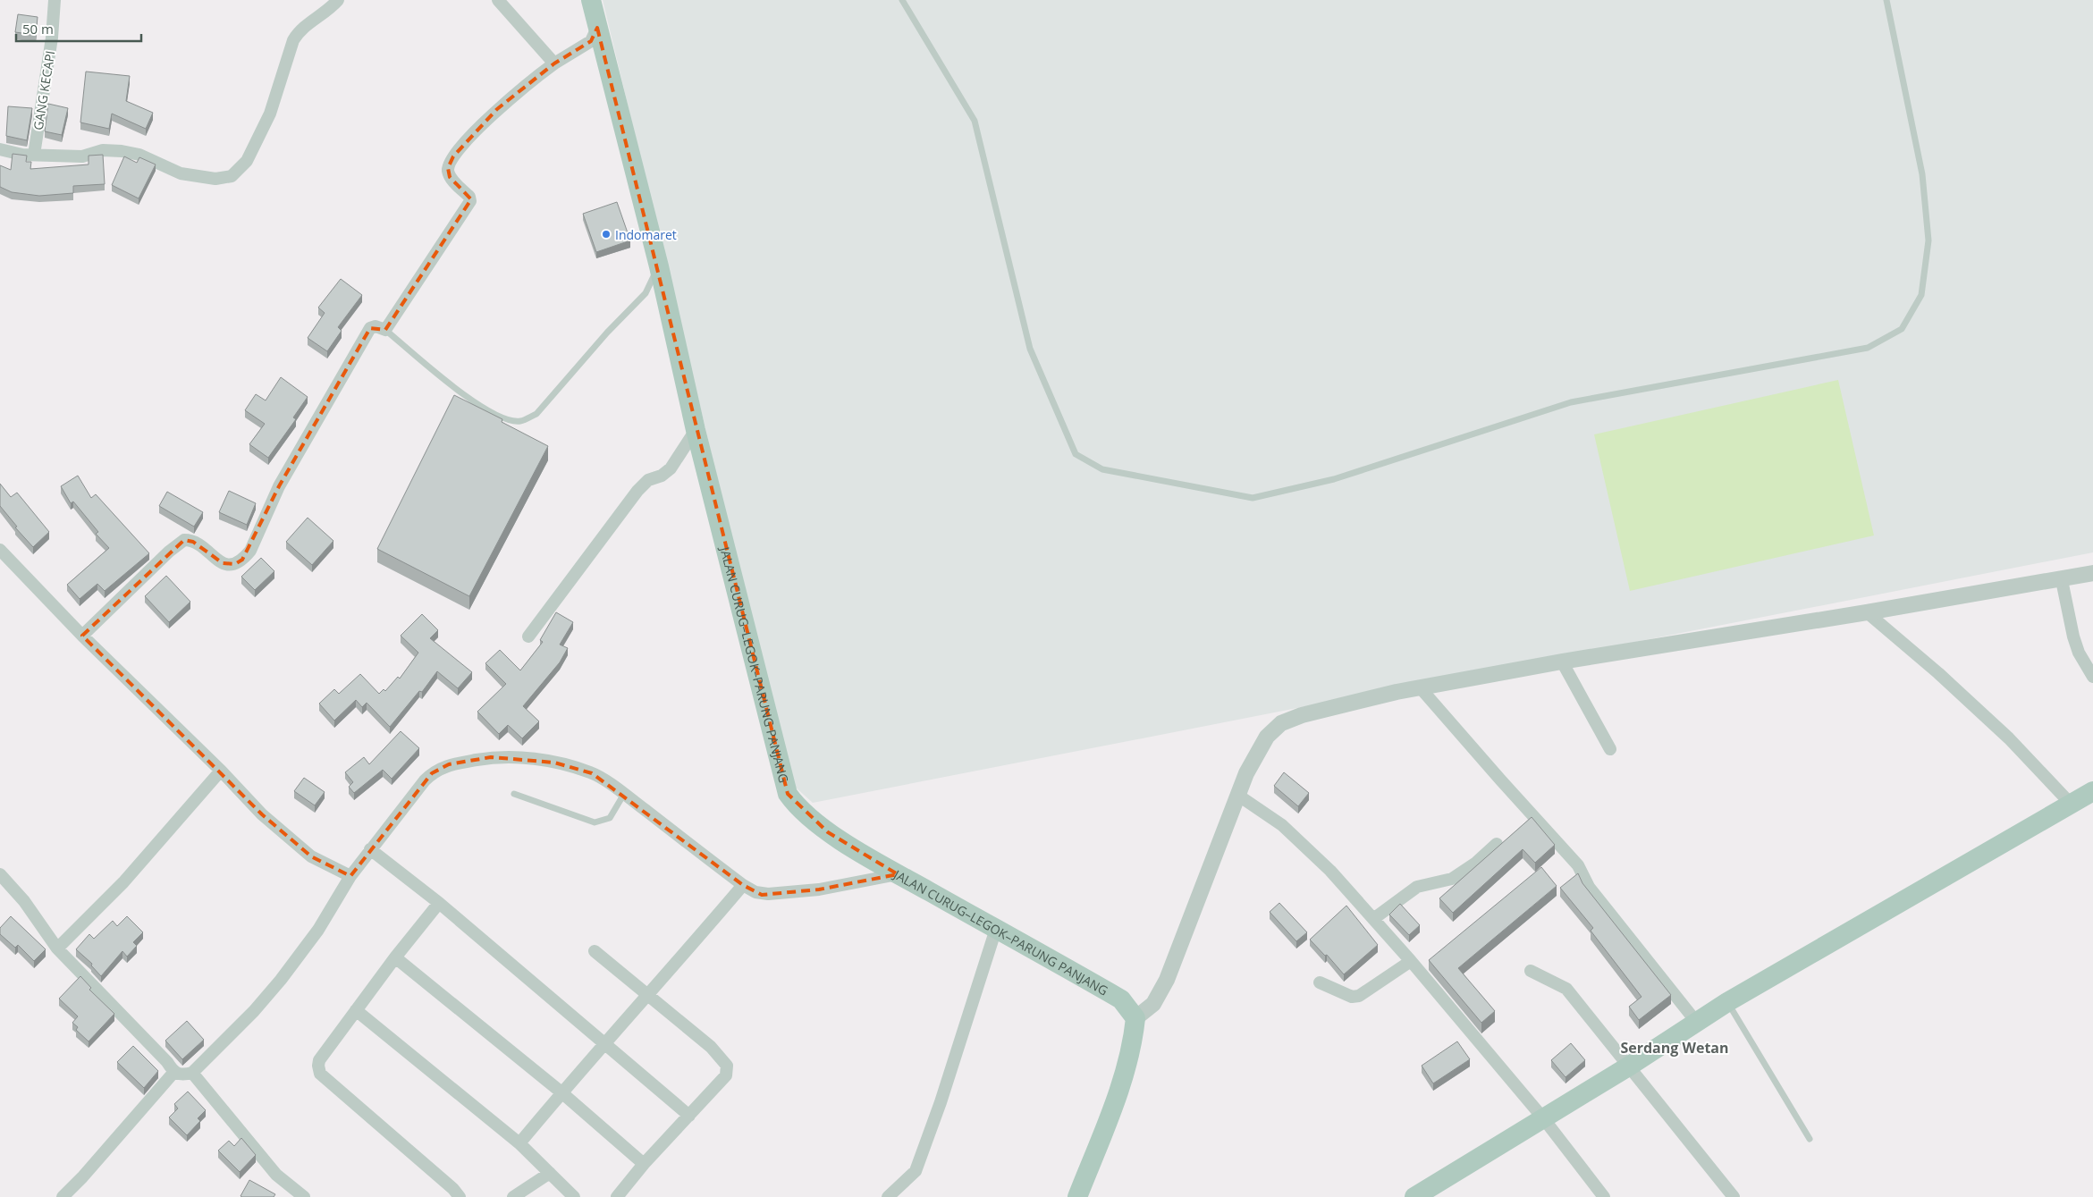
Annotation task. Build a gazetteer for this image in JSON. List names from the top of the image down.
{
  "streets": {
    "main road": ["JALAN CURUG–LEGOK–PARUNG PANJANG"],
    "street": ["GANG KECAPI"]
  },
  "districts": ["Serdang Wetan"],
  "places": ["Indomaret"],
  "scale_bar": "50 m"
}
